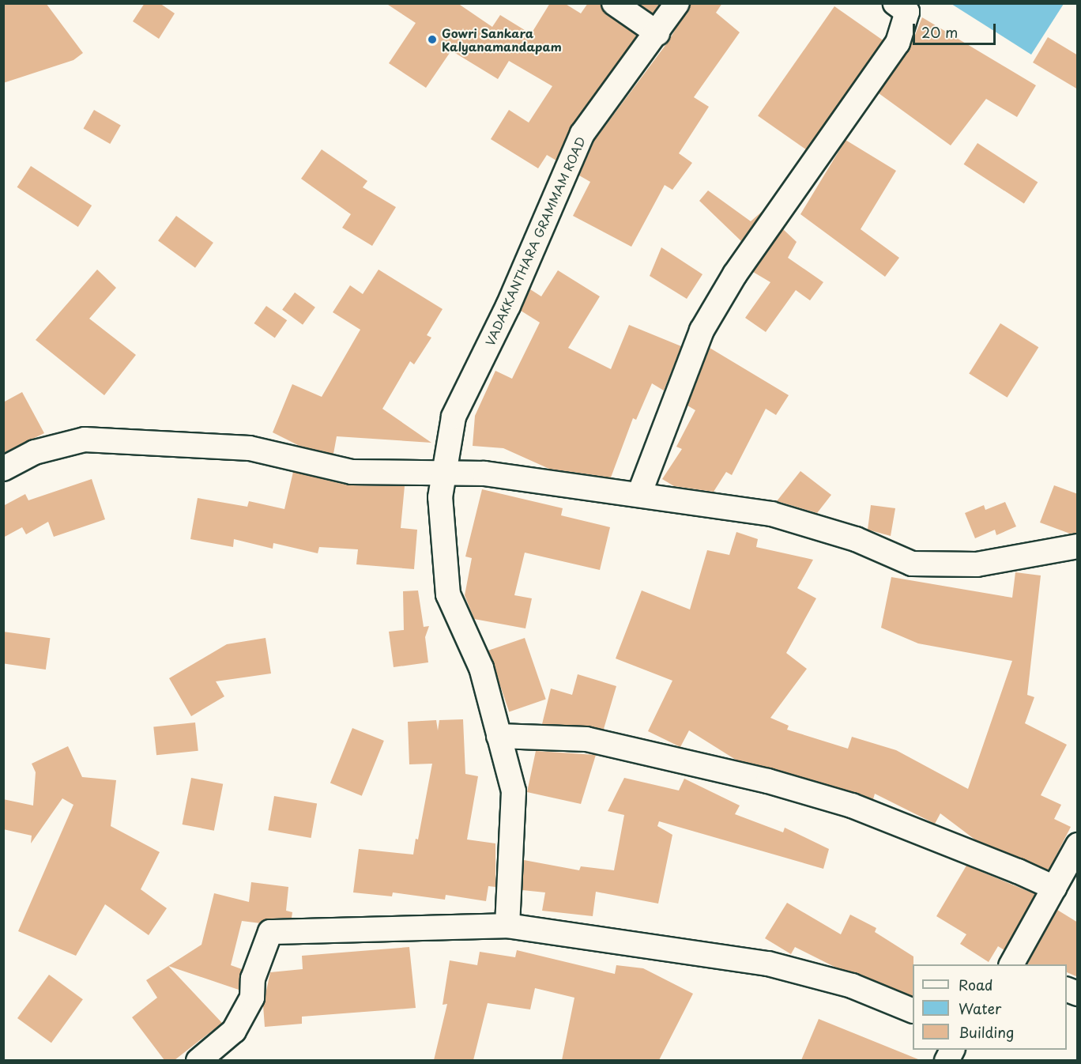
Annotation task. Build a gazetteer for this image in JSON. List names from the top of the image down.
{
  "streets": {
    "street": ["VADAKKANTHARA GRAMMAM ROAD"]
  },
  "places": ["Gowri Sankara Kalyanamandapam"],
  "legend": ["Road", "Water", "Building"],
  "scale_bar": "20 m"
}
